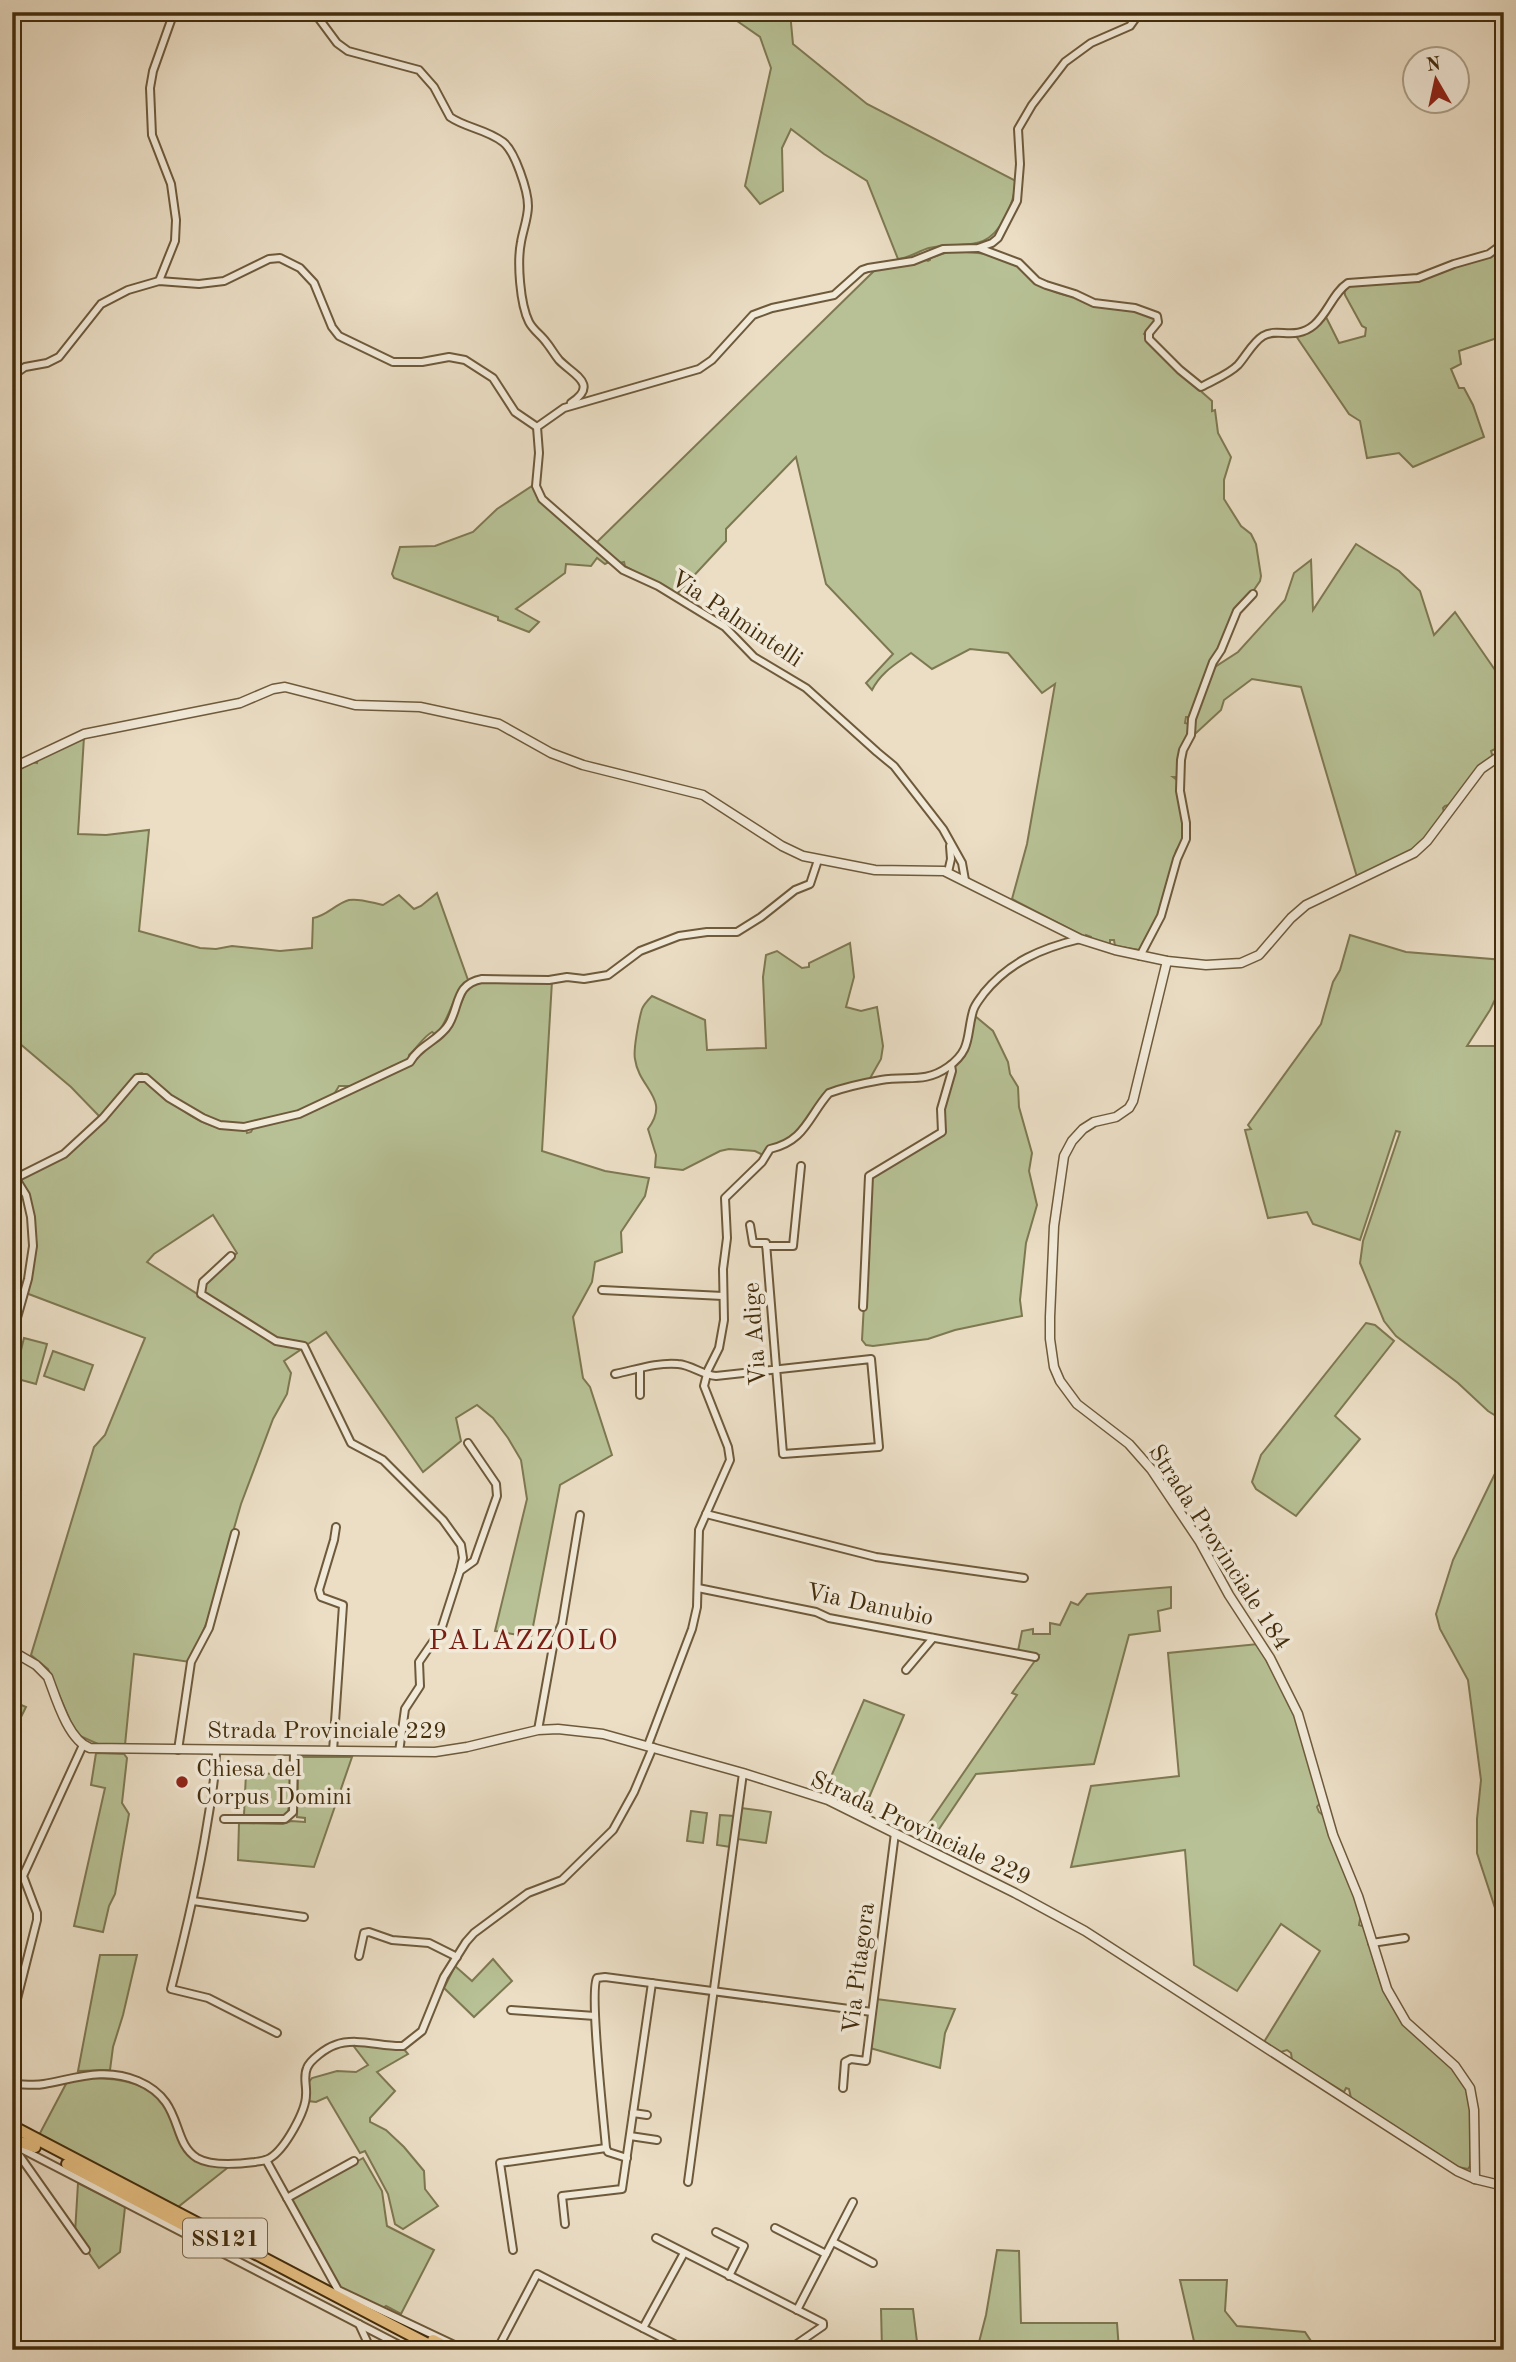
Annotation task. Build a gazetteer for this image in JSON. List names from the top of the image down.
{
  "streets": {
    "main road": ["SS121"],
    "street": [
      "Via Palmintelli",
      "Via Adige",
      "Strada Provinciale 184",
      "Via Danubio",
      "Strada Provinciale 229",
      "Via Pitagora"
    ]
  },
  "crossings": [
    ["Strada Provinciale 184", "Strada Provinciale 229"],
    ["Strada Provinciale 229", "Via Pitagora"]
  ],
  "districts": ["PALAZZOLO"],
  "places": ["Chiesa del Corpus Domini"],
  "north": "top"
}
